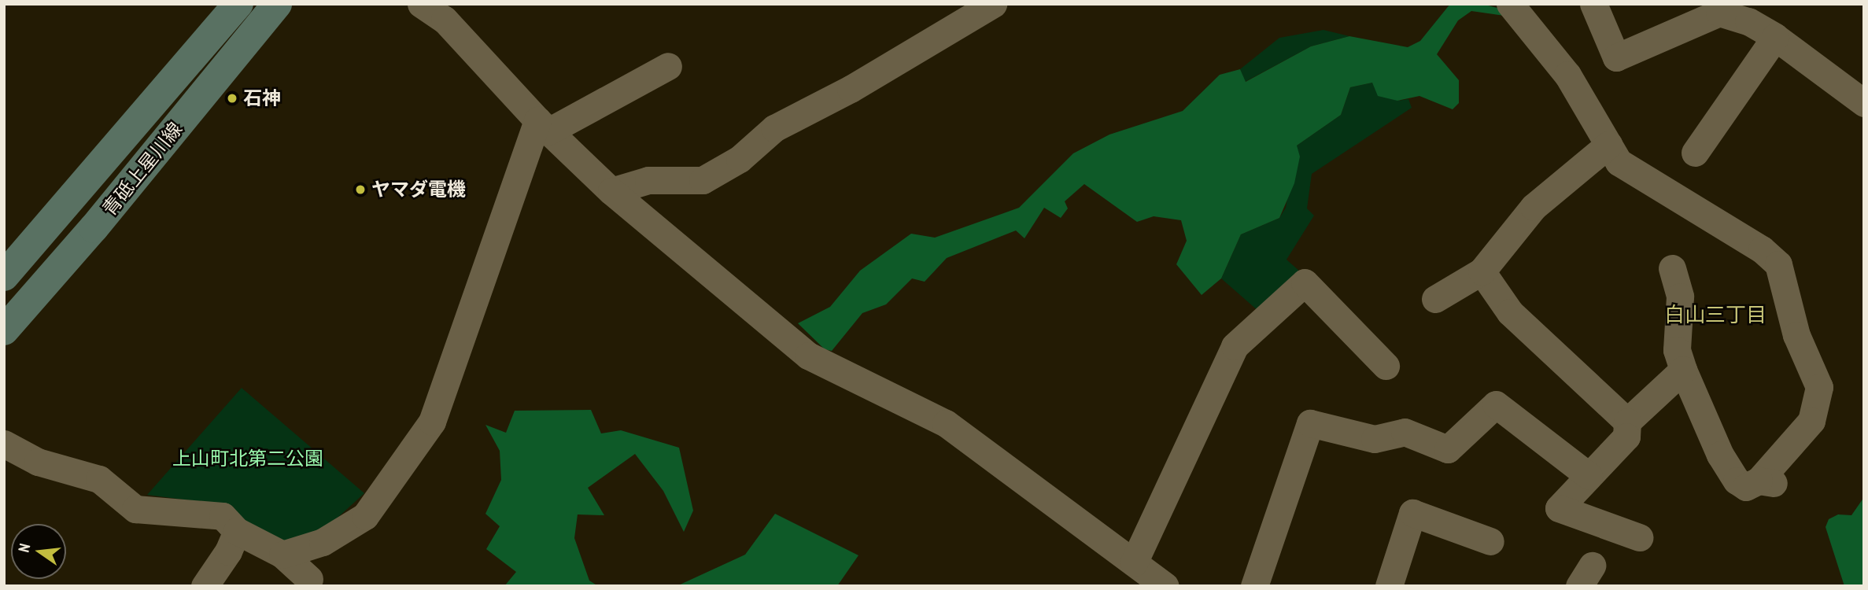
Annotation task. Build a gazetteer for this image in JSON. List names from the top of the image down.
{
  "streets": {
    "main road": ["青砥上星川線"]
  },
  "districts": ["白山三丁目"],
  "parks": ["上山町北第二公園"],
  "places": ["石神", "ヤマダ電機"],
  "north": "left"
}
